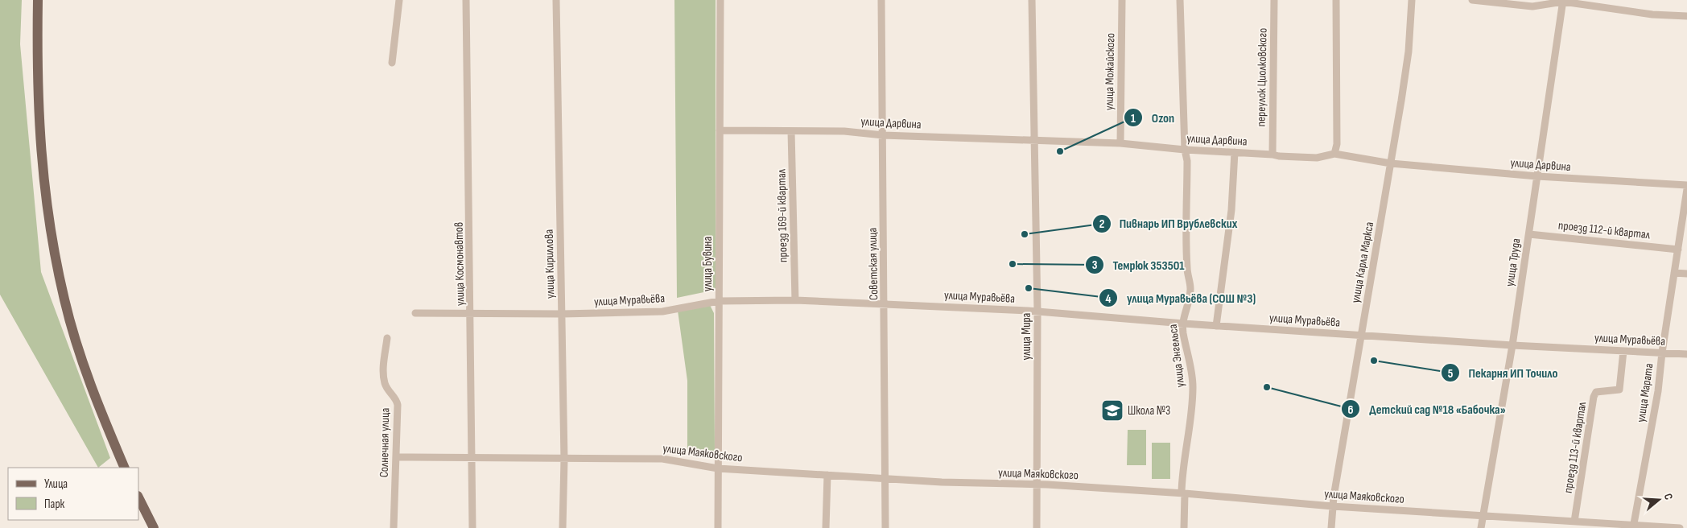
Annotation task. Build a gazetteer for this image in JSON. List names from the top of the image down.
{
  "streets": {
    "street": [
      "улица Можайского",
      "переулок Циолковского",
      "улица Дарвина",
      "проезд 169-й квартал",
      "проезд 112-й квартал",
      "улица Карла Маркса",
      "улица Труда",
      "улица Космонавтов",
      "улица Кириллова",
      "улица Бувина",
      "Советская улица",
      "улица Муравьёва",
      "улица Мира",
      "улица Энгельса",
      "улица Марата",
      "Солнечная улица",
      "проезд 113-й квартал",
      "улица Маяковского"
    ]
  },
  "crossings": [
    ["улица Можайского", "улица Дарвина"],
    ["переулок Циолковского", "улица Дарвина"],
    ["улица Дарвина", "проезд 169-й квартал"],
    ["улица Дарвина", "улица Карла Маркса"],
    ["улица Дарвина", "улица Труда"],
    ["улица Дарвина", "улица Бувина"],
    ["улица Дарвина", "Советская улица"],
    ["улица Дарвина", "улица Мира"],
    ["улица Дарвина", "улица Энгельса"],
    ["проезд 169-й квартал", "улица Муравьёва"],
    ["проезд 112-й квартал", "улица Труда"],
    ["проезд 112-й квартал", "улица Марата"],
    ["улица Карла Маркса", "улица Муравьёва"],
    ["улица Карла Маркса", "улица Маяковского"],
    ["улица Труда", "улица Муравьёва"],
    ["улица Труда", "улица Маяковского"],
    ["улица Космонавтов", "улица Муравьёва"],
    ["улица Космонавтов", "улица Маяковского"],
    ["улица Кириллова", "улица Муравьёва"],
    ["улица Кириллова", "улица Маяковского"],
    ["улица Бувина", "улица Муравьёва"],
    ["улица Бувина", "улица Маяковского"],
    ["Советская улица", "улица Муравьёва"],
    ["Советская улица", "улица Маяковского"],
    ["улица Муравьёва", "улица Мира"],
    ["улица Муравьёва", "улица Энгельса"],
    ["улица Муравьёва", "улица Марата"],
    ["улица Муравьёва", "проезд 113-й квартал"],
    ["улица Мира", "улица Маяковского"],
    ["улица Энгельса", "улица Маяковского"],
    ["улица Марата", "улица Маяковского"],
    ["Солнечная улица", "улица Маяковского"],
    ["проезд 113-й квартал", "улица Маяковского"]
  ],
  "places": {
    "other": [
      "Ozon",
      "Пивнарь ИП Врублевских",
      "Темрюк 353501",
      "улица Муравьёва (СОШ №3)",
      "Пекарня ИП Точило",
      "Детский сад №18 «Бабочка»"
    ],
    "school or university": ["Школа №3"]
  },
  "legend": ["Улица", "Парк"],
  "north": "right"
}
